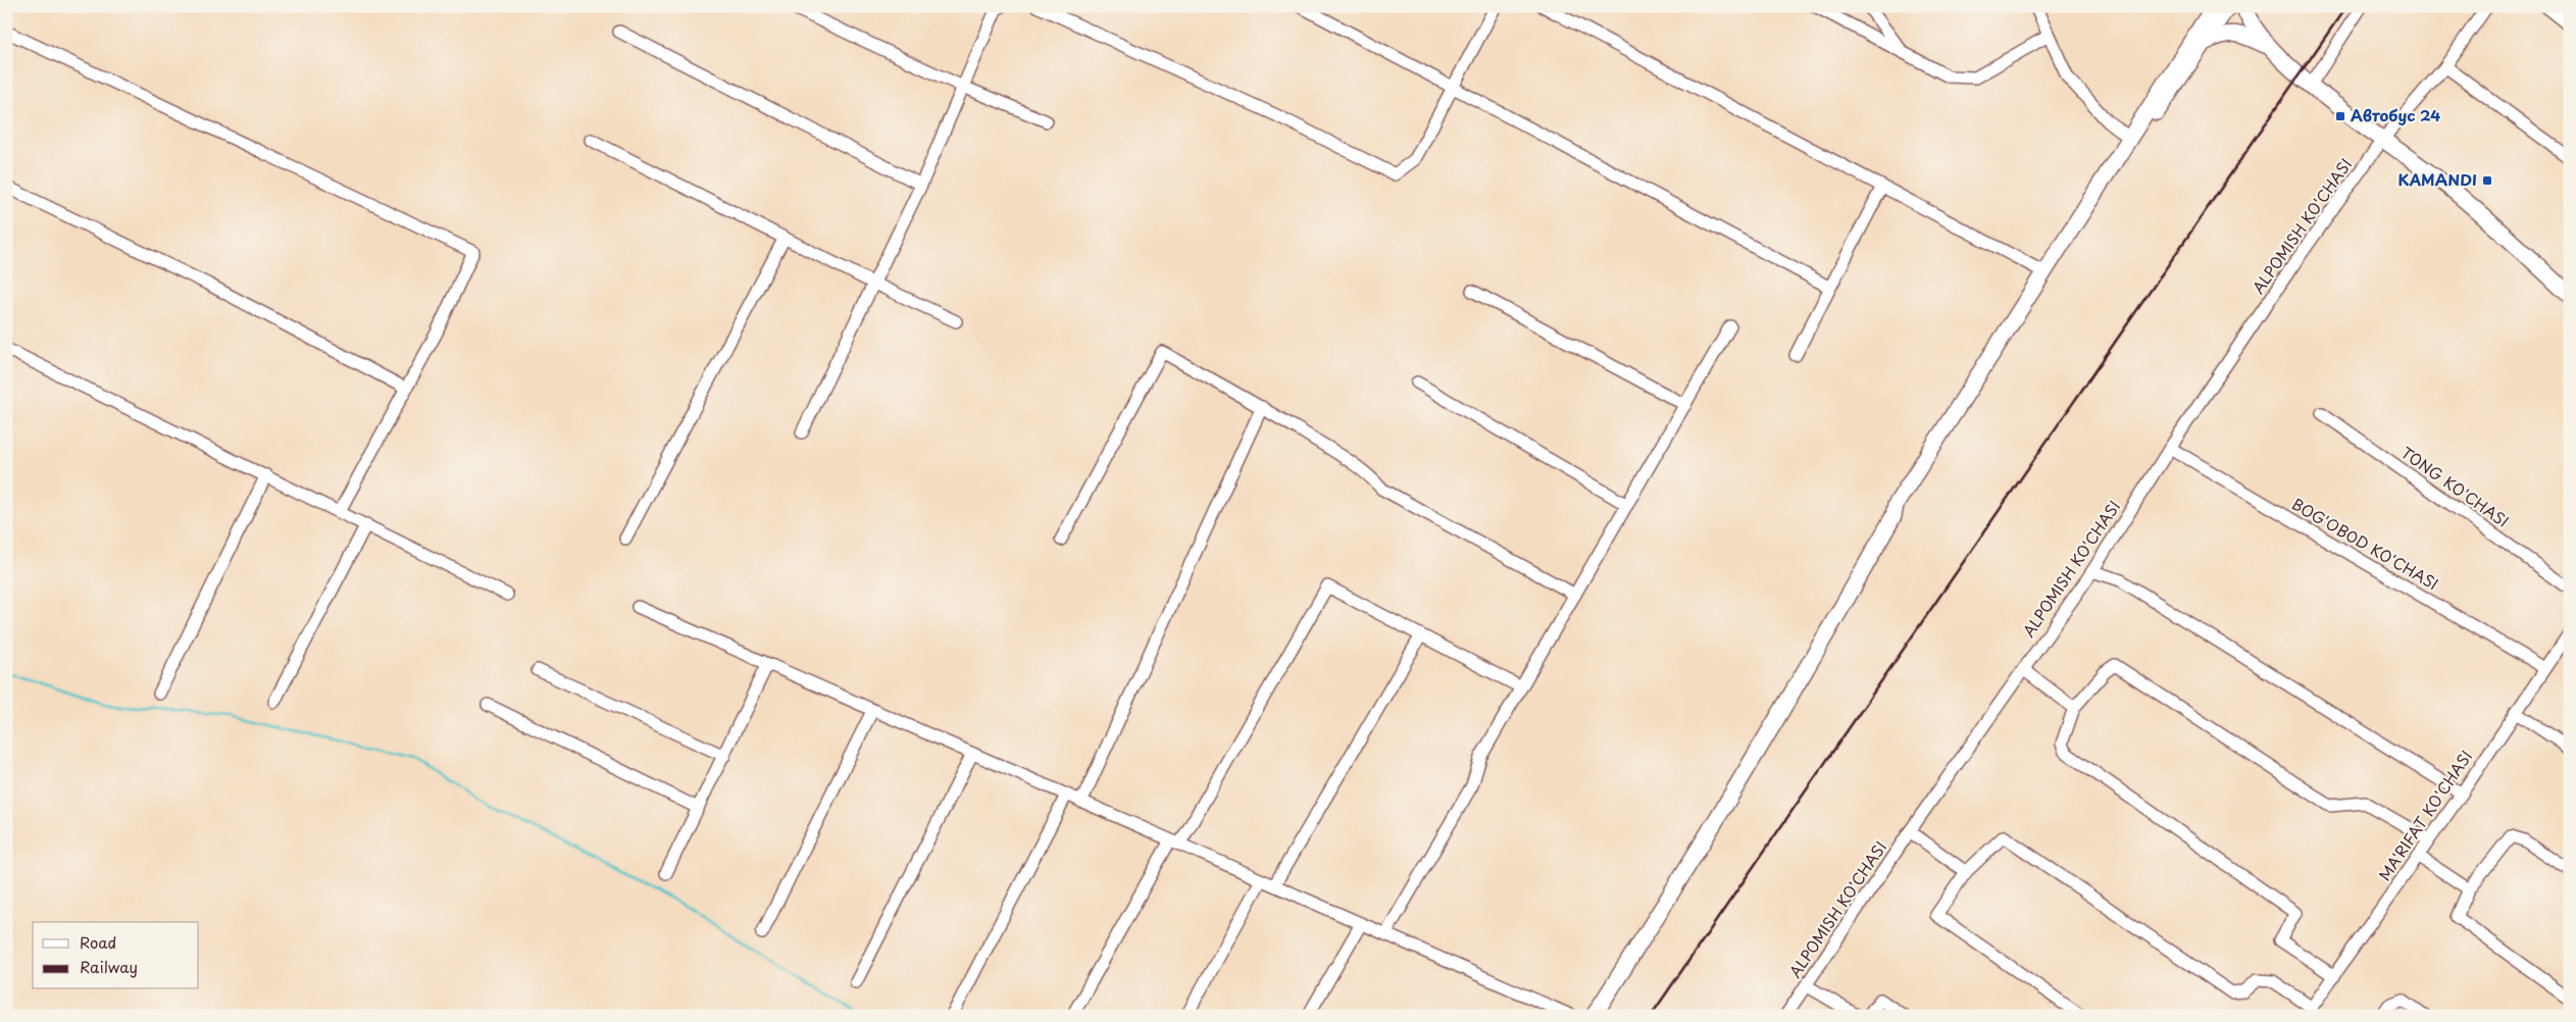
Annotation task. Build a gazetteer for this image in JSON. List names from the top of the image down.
{
  "streets": {
    "street": [
      "ALPOMISH KO'CHASI",
      "TONG KO'CHASI",
      "BOG'OBOD KO'CHASI",
      "MA'RIFAT KO'CHASI"
    ]
  },
  "crossings": [
    ["ALPOMISH KO'CHASI", "BOG'OBOD KO'CHASI"],
    ["BOG'OBOD KO'CHASI", "MA'RIFAT KO'CHASI"]
  ],
  "places": {
    "transit": ["Автобус 24", "KAMANDI"]
  },
  "legend": ["Road", "Railway"]
}
